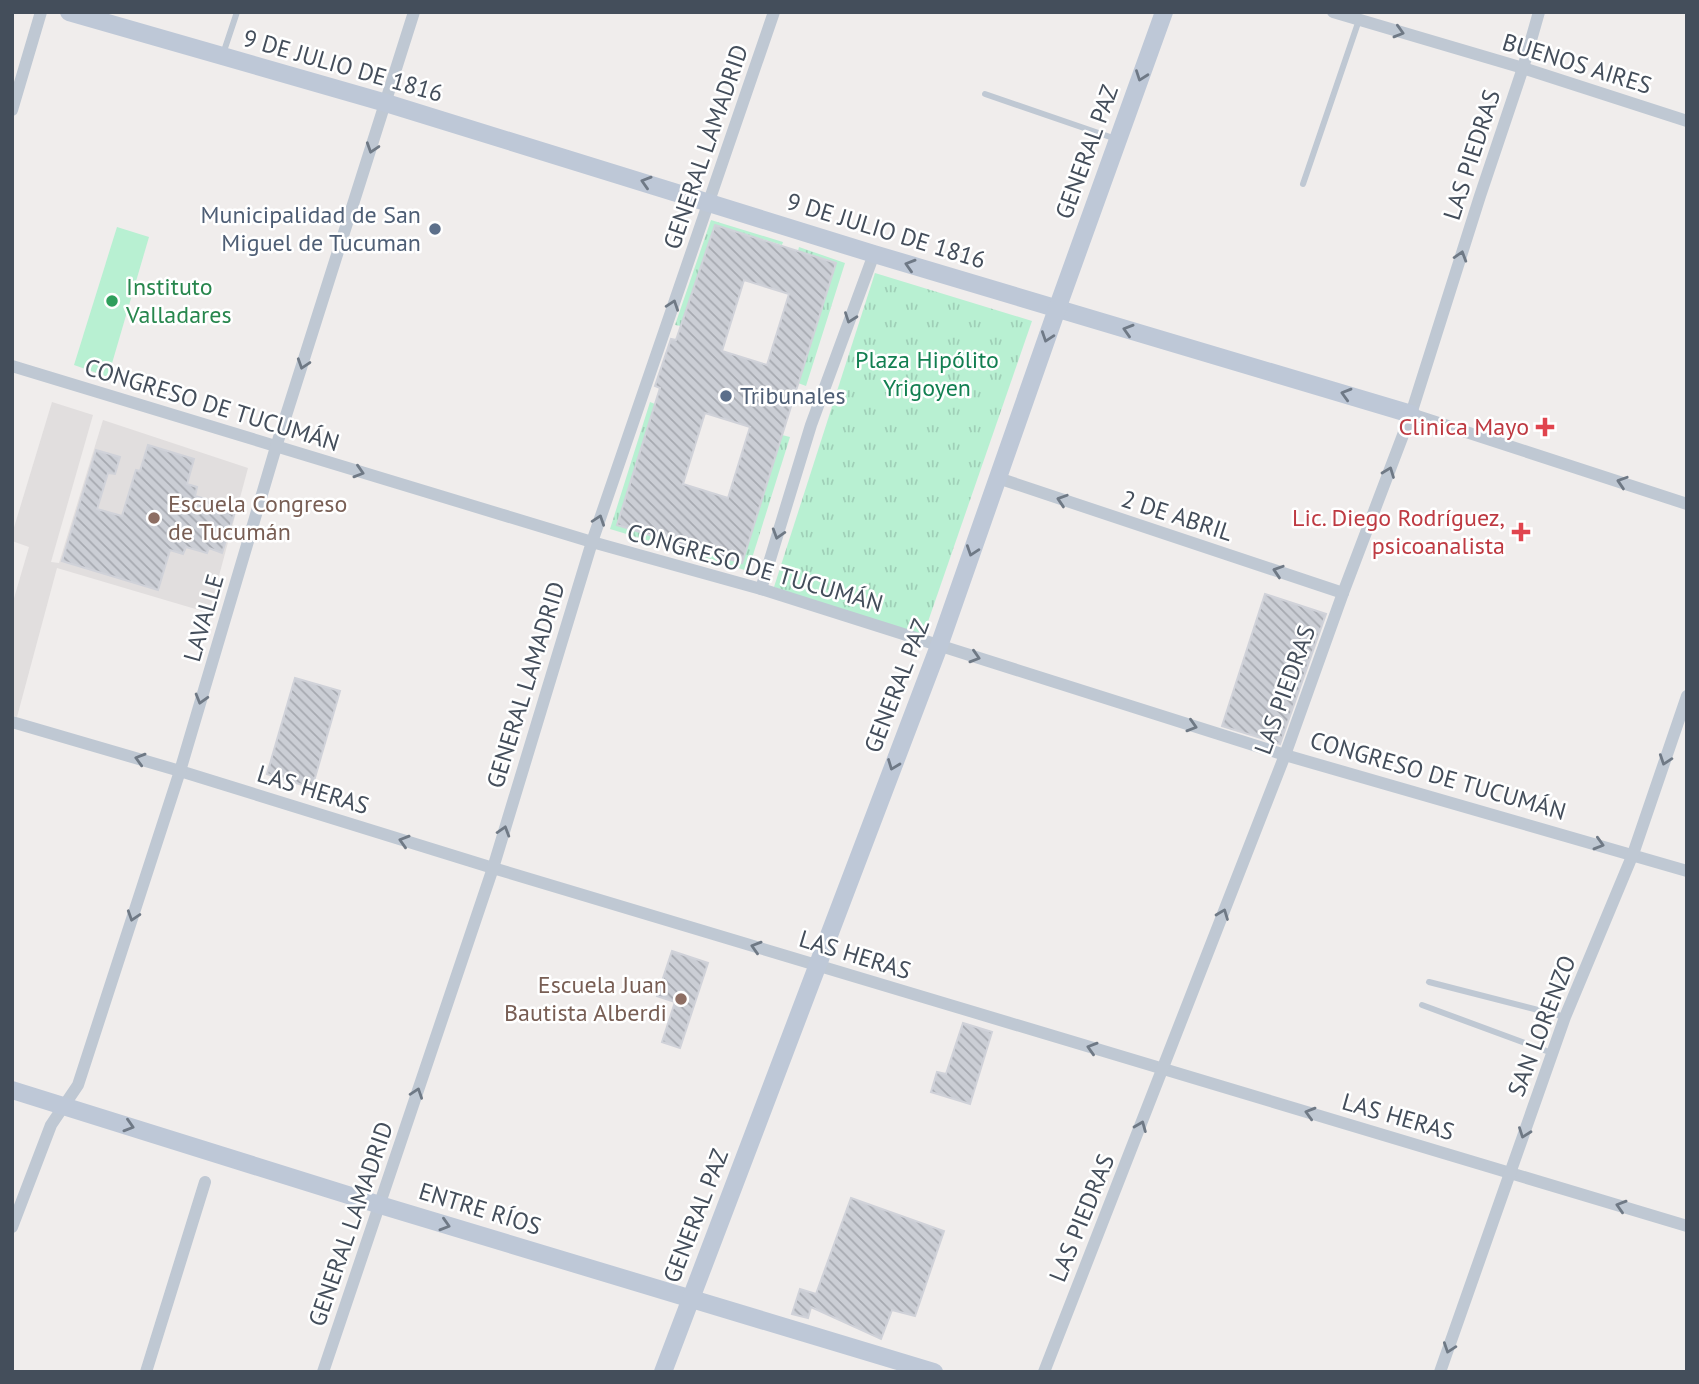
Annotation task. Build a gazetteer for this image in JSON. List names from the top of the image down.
{
  "streets": {
    "street": [
      "BUENOS AIRES",
      "9 DE JULIO DE 1816",
      "GENERAL LAMADRID",
      "GENERAL PAZ",
      "LAS PIEDRAS",
      "CONGRESO DE TUCUMÁN",
      "2 DE ABRIL",
      "LAVALLE",
      "LAS HERAS",
      "SAN LORENZO",
      "ENTRE RÍOS"
    ]
  },
  "crossings": [
    ["BUENOS AIRES", "LAS PIEDRAS"],
    ["9 DE JULIO DE 1816", "GENERAL LAMADRID"],
    ["9 DE JULIO DE 1816", "GENERAL PAZ"],
    ["9 DE JULIO DE 1816", "LAS PIEDRAS"],
    ["9 DE JULIO DE 1816", "LAVALLE"],
    ["GENERAL LAMADRID", "CONGRESO DE TUCUMÁN"],
    ["GENERAL LAMADRID", "LAS HERAS"],
    ["GENERAL LAMADRID", "ENTRE RÍOS"],
    ["GENERAL PAZ", "CONGRESO DE TUCUMÁN"],
    ["GENERAL PAZ", "2 DE ABRIL"],
    ["GENERAL PAZ", "LAS HERAS"],
    ["GENERAL PAZ", "ENTRE RÍOS"],
    ["LAS PIEDRAS", "CONGRESO DE TUCUMÁN"],
    ["LAS PIEDRAS", "2 DE ABRIL"],
    ["LAS PIEDRAS", "LAS HERAS"],
    ["CONGRESO DE TUCUMÁN", "LAVALLE"],
    ["CONGRESO DE TUCUMÁN", "SAN LORENZO"],
    ["LAVALLE", "LAS HERAS"],
    ["LAVALLE", "ENTRE RÍOS"],
    ["LAS HERAS", "SAN LORENZO"]
  ],
  "one_way": [
    "BUENOS AIRES",
    "9 DE JULIO DE 1816",
    "GENERAL LAMADRID",
    "GENERAL PAZ",
    "LAS PIEDRAS",
    "CONGRESO DE TUCUMÁN",
    "2 DE ABRIL",
    "LAVALLE",
    "LAS HERAS",
    "SAN LORENZO",
    "ENTRE RÍOS"
  ],
  "parks": ["Plaza Hipólito Yrigoyen"],
  "places": {
    "other": [
      "Municipalidad de San Miguel de Tucuman",
      "Instituto Valladares",
      "Tribunales",
      "Escuela Congreso de Tucumán",
      "Escuela Juan Bautista Alberdi"
    ],
    "health": ["Clinica Mayo", "Lic. Diego Rodríguez, psicoanalista"]
  }
}
